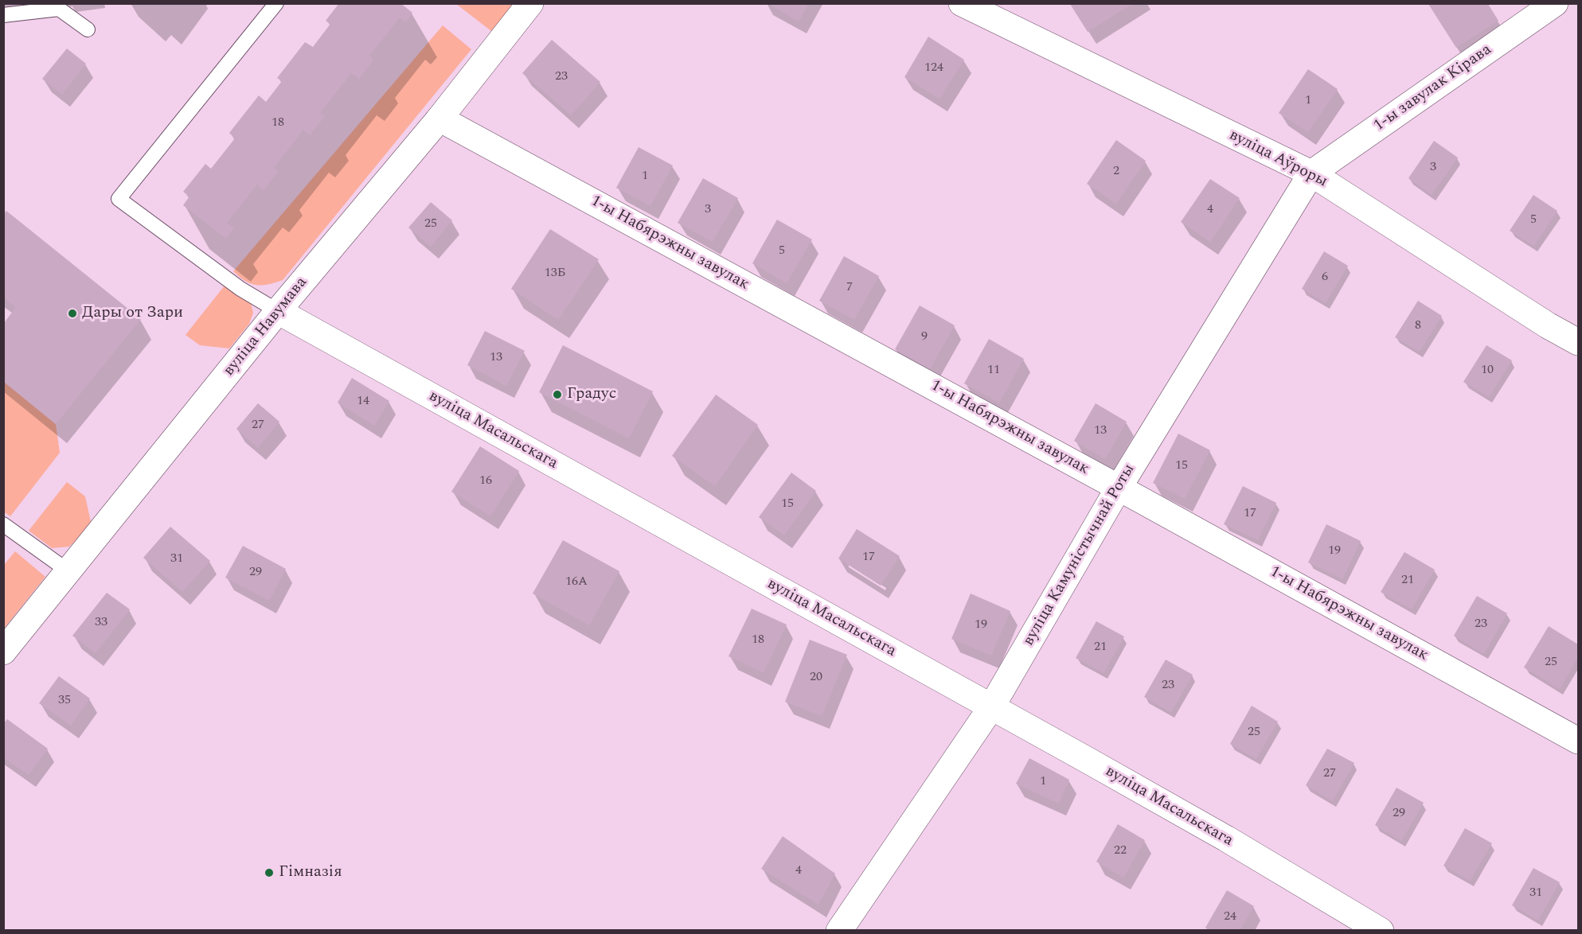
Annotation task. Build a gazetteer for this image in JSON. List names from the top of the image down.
{
  "streets": {
    "street": [
      "1-ы завулак Кірава",
      "вуліца Аўроры",
      "1-ы Набярэжны завулак",
      "вуліца Навумава",
      "вуліца Масальскага",
      "вуліца Камуністычнай Роты"
    ]
  },
  "crossings": [
    ["1-ы завулак Кірава", "вуліца Аўроры"],
    ["1-ы завулак Кірава", "вуліца Камуністычнай Роты"],
    ["вуліца Аўроры", "вуліца Камуністычнай Роты"],
    ["1-ы Набярэжны завулак", "вуліца Навумава"],
    ["1-ы Набярэжны завулак", "вуліца Камуністычнай Роты"],
    ["вуліца Навумава", "вуліца Масальскага"],
    ["вуліца Масальскага", "вуліца Камуністычнай Роты"]
  ],
  "places": ["Дары от Зари", "Градус", "Гімназія"],
  "house_numbers": [
    "124",
    "23",
    "1",
    "18",
    "3",
    "2",
    "1",
    "3",
    "4",
    "5",
    "25",
    "5",
    "13Б",
    "6",
    "7",
    "8",
    "9",
    "13",
    "11",
    "10",
    "14",
    "27",
    "13",
    "15",
    "16",
    "15",
    "17",
    "19",
    "17",
    "31",
    "29",
    "21",
    "16А",
    "33",
    "23",
    "19",
    "18",
    "21",
    "25",
    "20",
    "23",
    "35",
    "25",
    "27",
    "1",
    "29",
    "22",
    "4",
    "31",
    "24"
  ]
}
